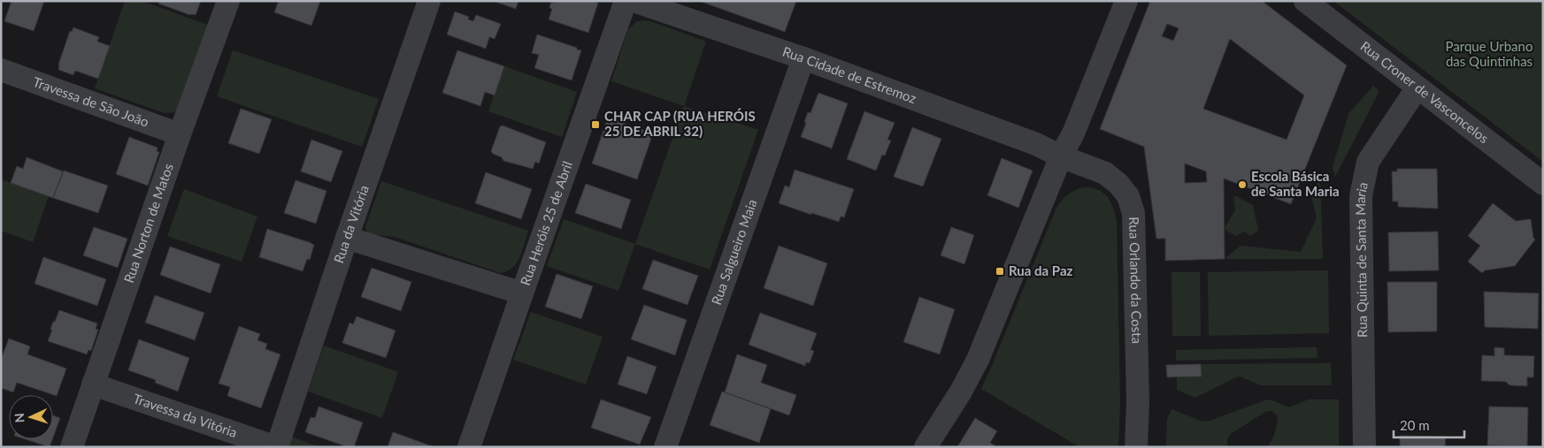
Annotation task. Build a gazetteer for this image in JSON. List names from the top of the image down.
{
  "streets": {
    "street": [
      "Rua Cidade de Estremoz",
      "Rua Croner de Vasconcelos",
      "Travessa de São João",
      "Rua Norton de Matos",
      "Rua da Vitória",
      "Rua Heróis 25 de Abril",
      "Rua Salgueiro Maia",
      "Rua Quinta de Santa Maria",
      "Rua Orlando da Costa",
      "Travessa da Vitória"
    ]
  },
  "crossings": [
    ["Rua Cidade de Estremoz", "Rua Salgueiro Maia"],
    ["Rua Cidade de Estremoz", "Rua Orlando da Costa"],
    ["Rua Croner de Vasconcelos", "Rua Quinta de Santa Maria"],
    ["Travessa de São João", "Rua Norton de Matos"],
    ["Rua Norton de Matos", "Travessa da Vitória"],
    ["Rua da Vitória", "Travessa da Vitória"]
  ],
  "parks": ["Parque Urbano das Quintinhas"],
  "places": {
    "transit": ["CHAR CAP (RUA HERÓIS 25 DE ABRIL 32)", "Rua da Paz"],
    "other": ["Escola Básica de Santa Maria"]
  },
  "scale_bar": "20 m",
  "north": "left"
}
